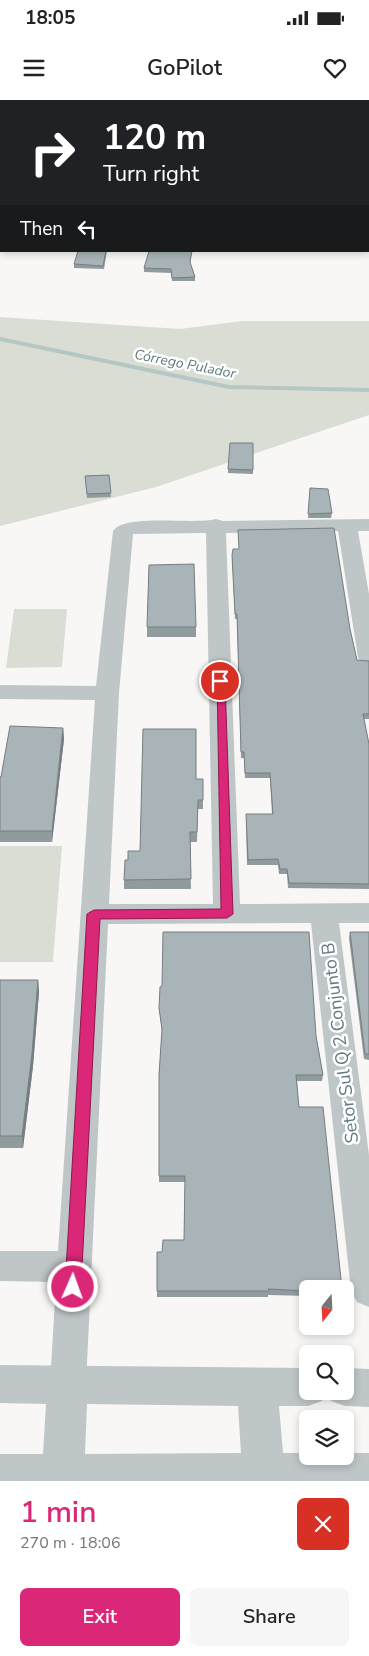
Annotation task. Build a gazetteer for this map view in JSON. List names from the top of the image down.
{
  "streets": {
    "street": ["Setor Sul Q 2 Conjunto B"]
  },
  "water": ["Córrego Pulador"],
  "north": "bottom",
  "page": {
    "status": "18:05",
    "header": "GoPilot",
    "turn": ["120 m", "Turn right"],
    "then": "Then",
    "heading": ["1 min", "270 m · 18:06"],
    "buttons": ["Exit", "Share"]
  }
}
